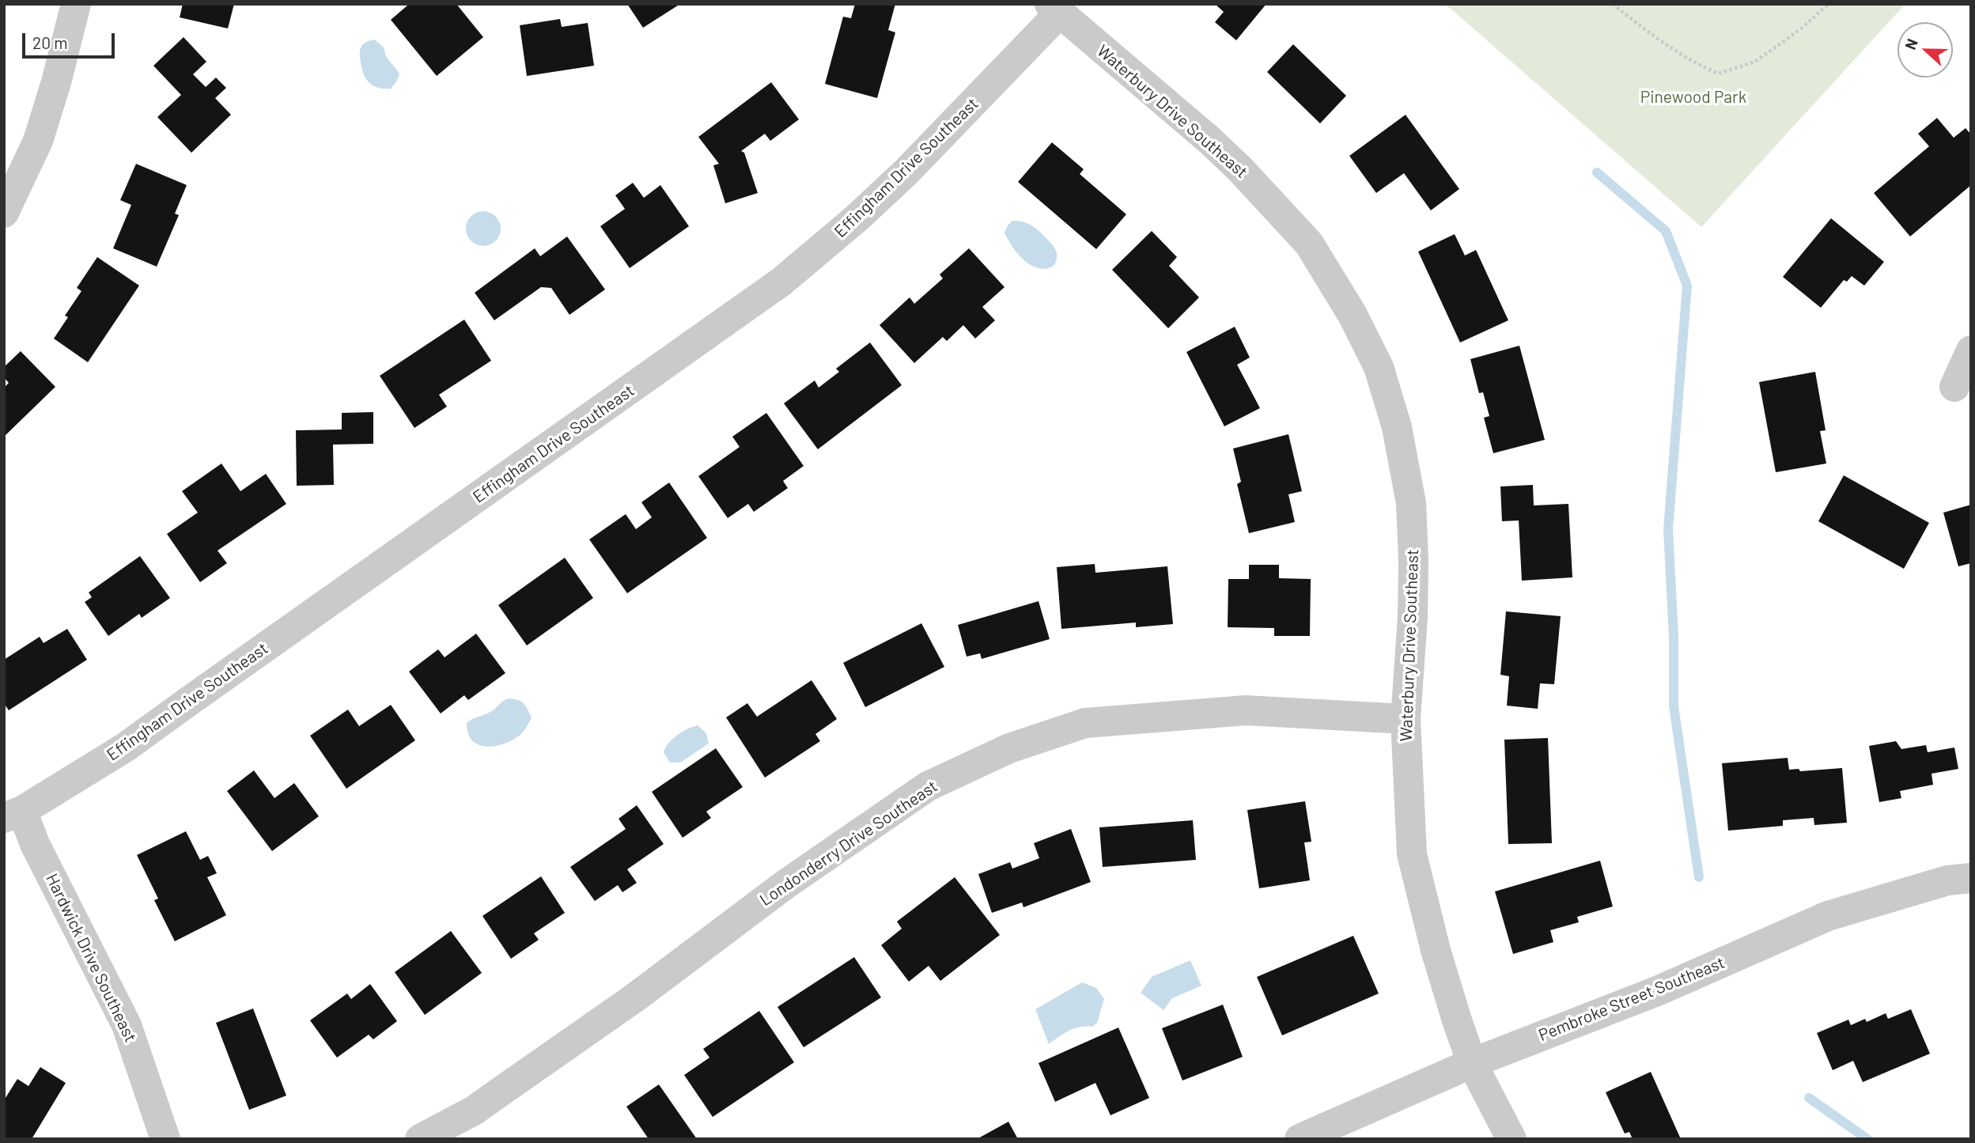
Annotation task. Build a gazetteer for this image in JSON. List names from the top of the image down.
{
  "streets": {
    "street": [
      "Waterbury Drive Southeast",
      "Effingham Drive Southeast",
      "Londonderry Drive Southeast",
      "Hardwick Drive Southeast",
      "Pembroke Street Southeast"
    ]
  },
  "crossings": [
    ["Waterbury Drive Southeast", "Effingham Drive Southeast"],
    ["Waterbury Drive Southeast", "Londonderry Drive Southeast"],
    ["Waterbury Drive Southeast", "Pembroke Street Southeast"],
    ["Effingham Drive Southeast", "Hardwick Drive Southeast"]
  ],
  "parks": ["Pinewood Park"],
  "scale_bar": "20 m",
  "north": "left"
}
